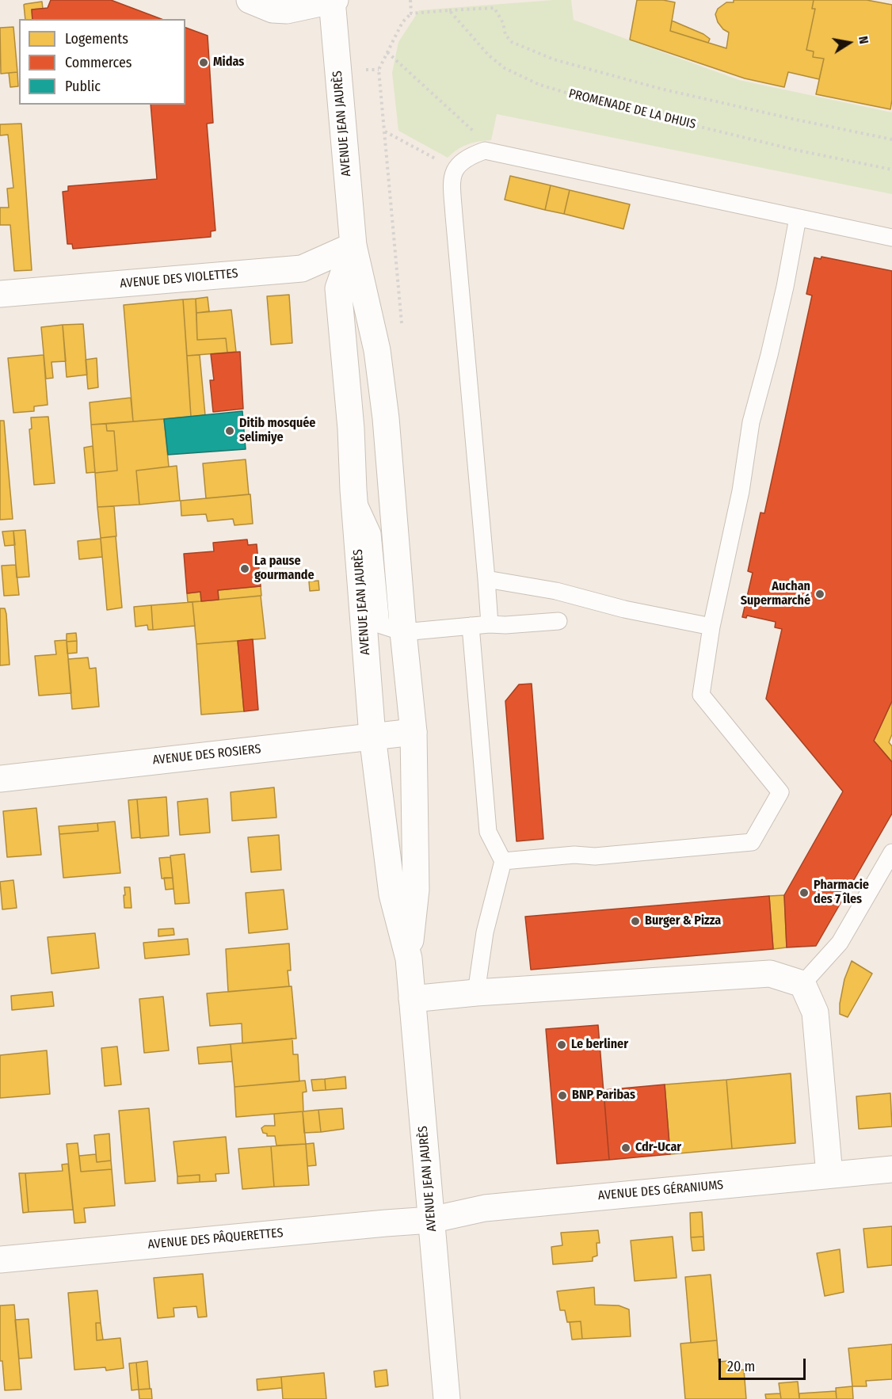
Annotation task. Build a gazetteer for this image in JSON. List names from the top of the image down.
{
  "streets": {
    "street": [
      "AVENUE JEAN JAURÈS",
      "AVENUE DES VIOLETTES",
      "AVENUE DES ROSIERS",
      "AVENUE DES GÉRANIUMS",
      "AVENUE DES PÂQUERETTES"
    ],
    "path": ["PROMENADE DE LA DHUIS"]
  },
  "crossings": [
    ["AVENUE JEAN JAURÈS", "AVENUE DES VIOLETTES"],
    ["AVENUE JEAN JAURÈS", "AVENUE DES ROSIERS"],
    ["AVENUE JEAN JAURÈS", "AVENUE DES GÉRANIUMS"],
    ["AVENUE JEAN JAURÈS", "AVENUE DES PÂQUERETTES"],
    ["AVENUE DES GÉRANIUMS", "AVENUE DES PÂQUERETTES"]
  ],
  "places": [
    "Midas",
    "Ditib mosquée selimiye",
    "La pause gourmande",
    "Auchan Supermarché",
    "Pharmacie des 7 îles",
    "Burger & Pizza",
    "Le berliner",
    "BNP Paribas",
    "Cdr-Ucar"
  ],
  "legend": ["Logements", "Commerces", "Public"],
  "scale_bar": "20 m",
  "north": "right"
}
